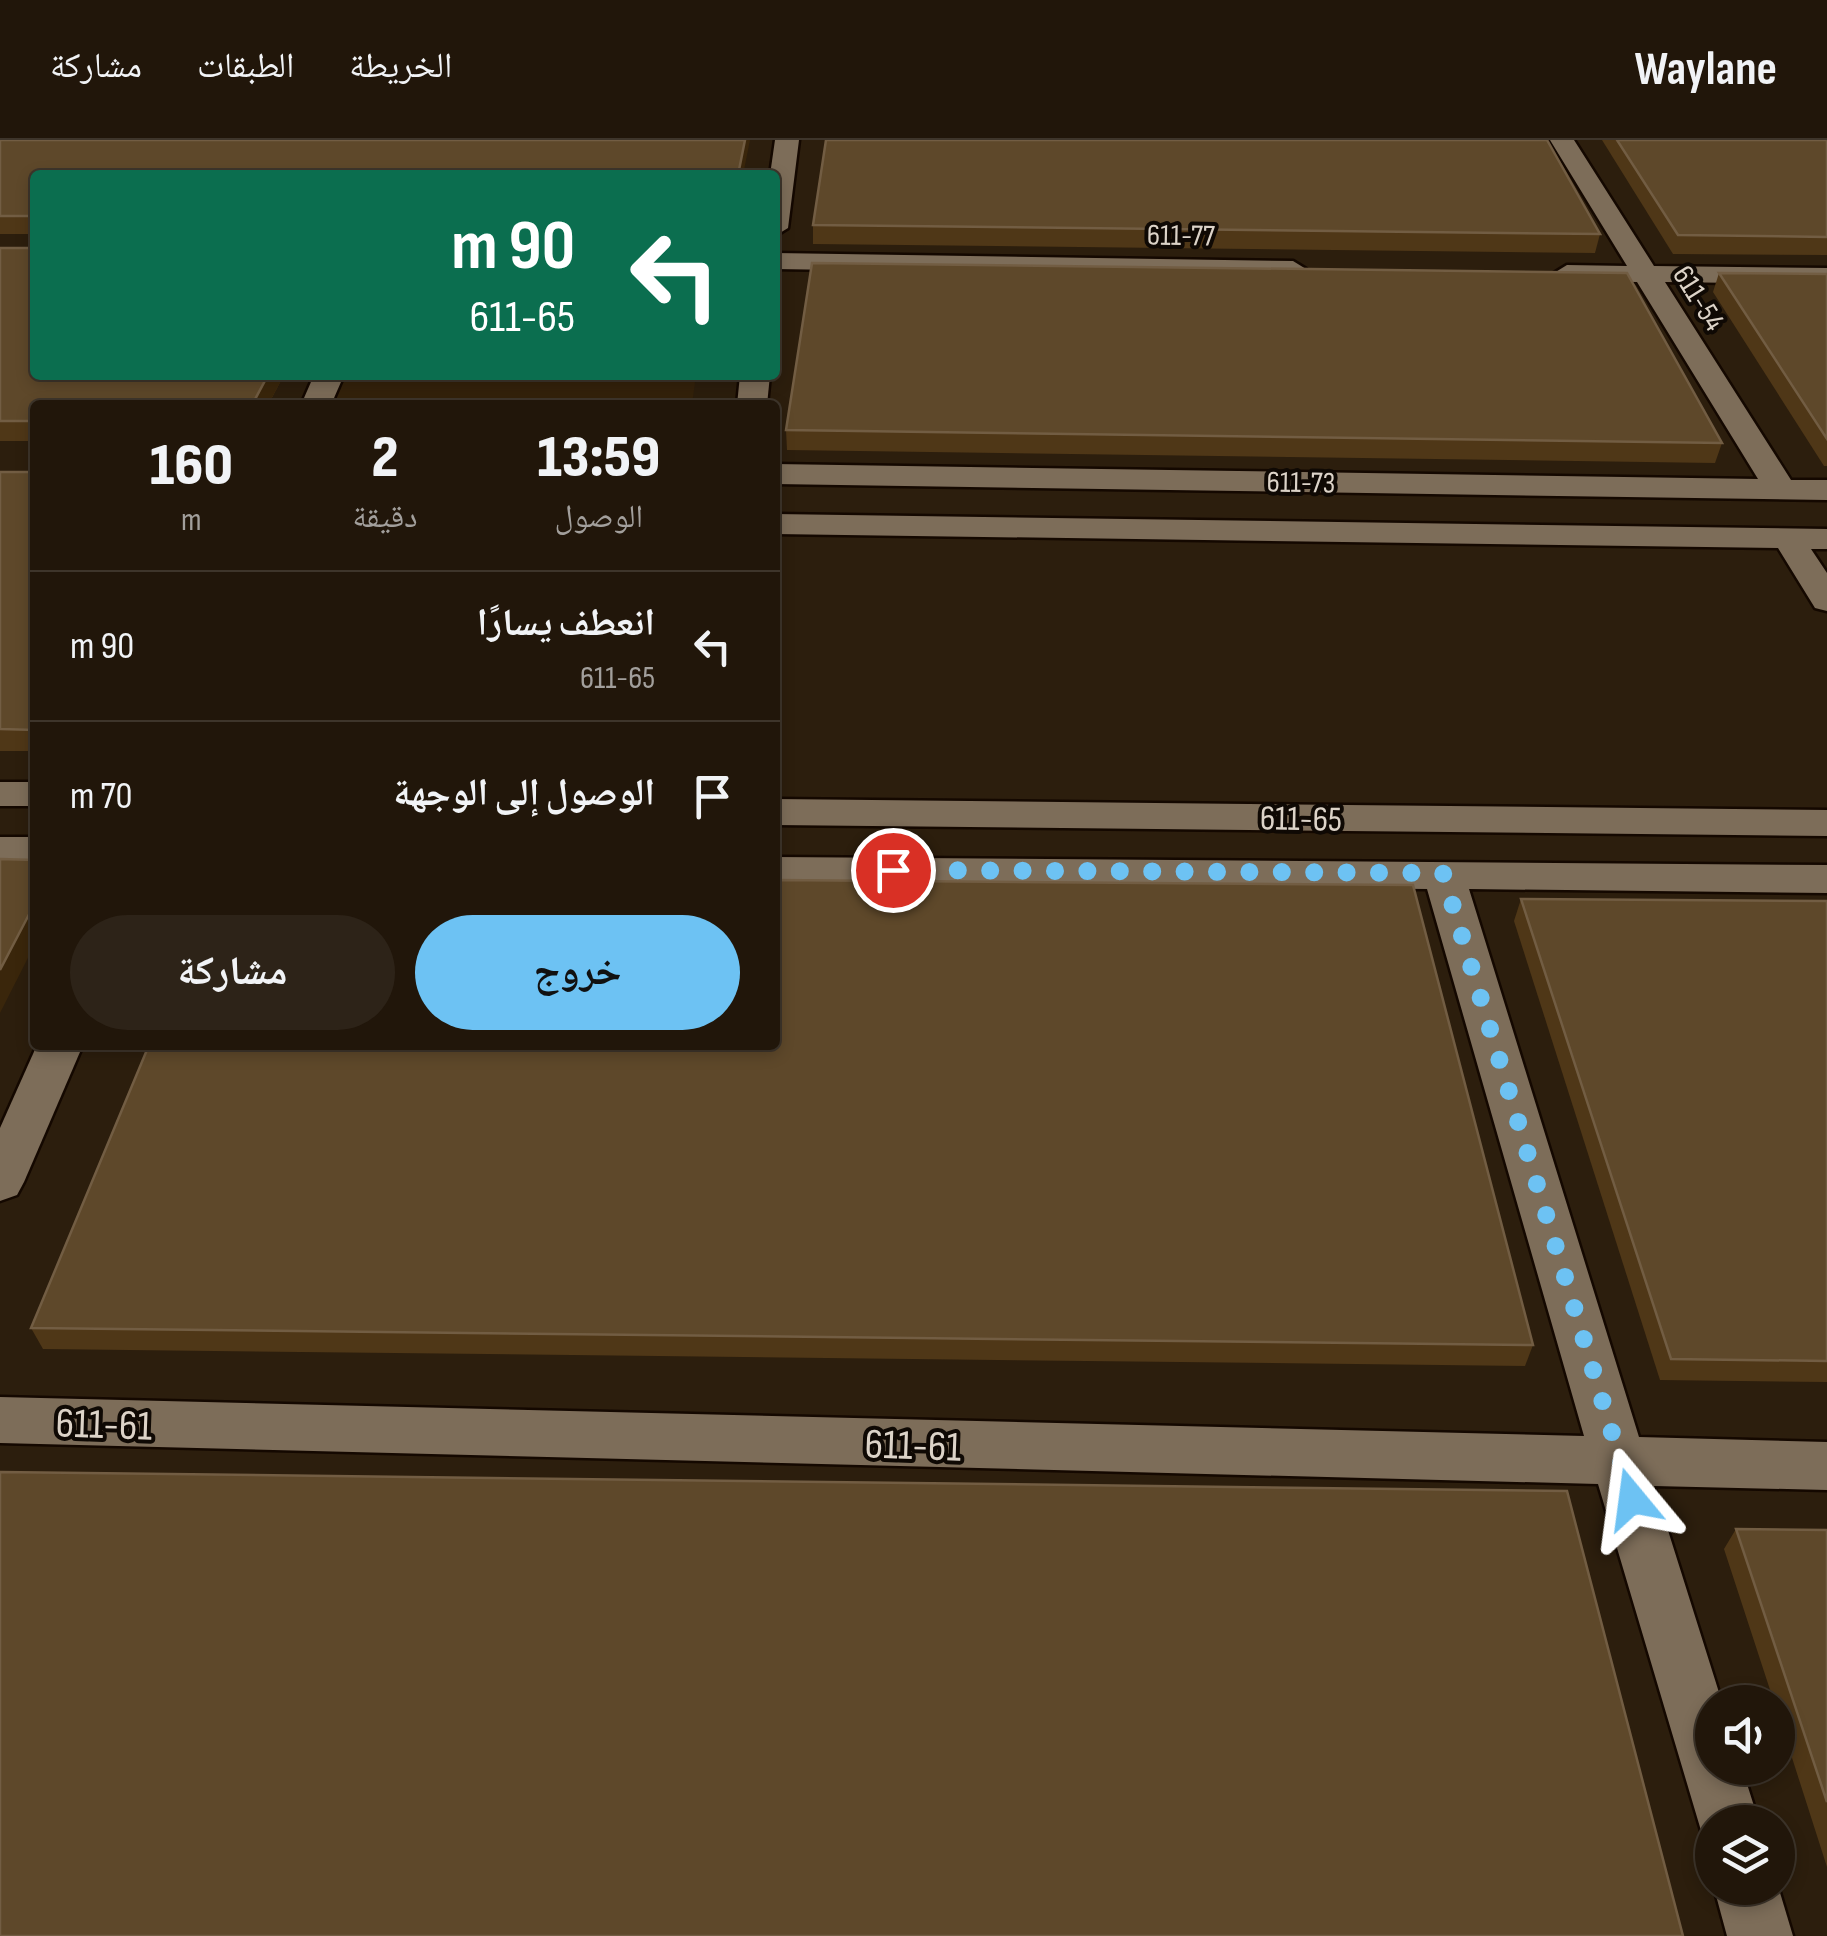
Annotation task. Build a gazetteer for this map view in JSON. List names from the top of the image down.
{
  "streets": {
    "street": [
      "611-77",
      "611-54",
      "611-73",
      "611-65",
      "611-61"
    ]
  },
  "crossings": [
    ["611-54", "611-73"]
  ],
  "page": {
    "header": "Waylane",
    "nav": ["الخريطة", "الطبقات", "مشاركة"],
    "turn": ["90 m", "611-65"],
    "eta": [
      "13:59",
      "الوصول",
      "2",
      "دقيقة",
      "160",
      "m"
    ],
    "list": [
      {
        "name": "انعطف يسارًا",
        "note": "611-65",
        "value": "90 m"
      },
      {
        "name": "الوصول إلى الوجهة",
        "value": "70 m"
      }
    ],
    "buttons": ["خروج", "مشاركة"]
  }
}
